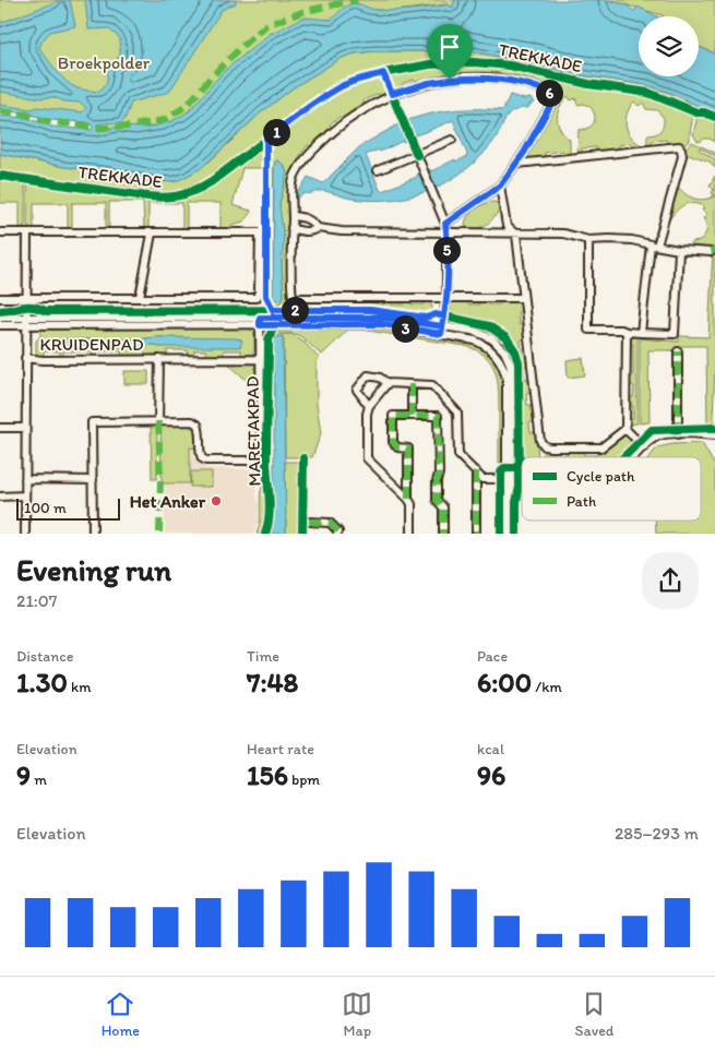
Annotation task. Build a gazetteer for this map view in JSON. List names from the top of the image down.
{
  "streets": {
    "street": ["KRUIDENPAD"],
    "cycle path": ["TREKKADE", "MARETAKPAD"]
  },
  "parks": ["Broekpolder"],
  "places": ["Het Anker"],
  "legend": ["Cycle path", "Path"],
  "scale_bar": "100 m",
  "page": {
    "pins": [
      "6",
      "1",
      "5",
      "2",
      "3"
    ],
    "scale": "100 m",
    "heading": ["Evening run", "21:07"],
    "stats": [
      ["Distance", "1.30 km"],
      ["Time", "7:48"],
      ["Pace", "6:00 /km"],
      ["Elevation", "9 m"],
      ["Heart rate", "156 bpm"],
      ["kcal", "96"]
    ],
    "chart": ["Elevation", "285–293 m"],
    "tabs": ["Home", "Map", "Saved"]
  }
}
